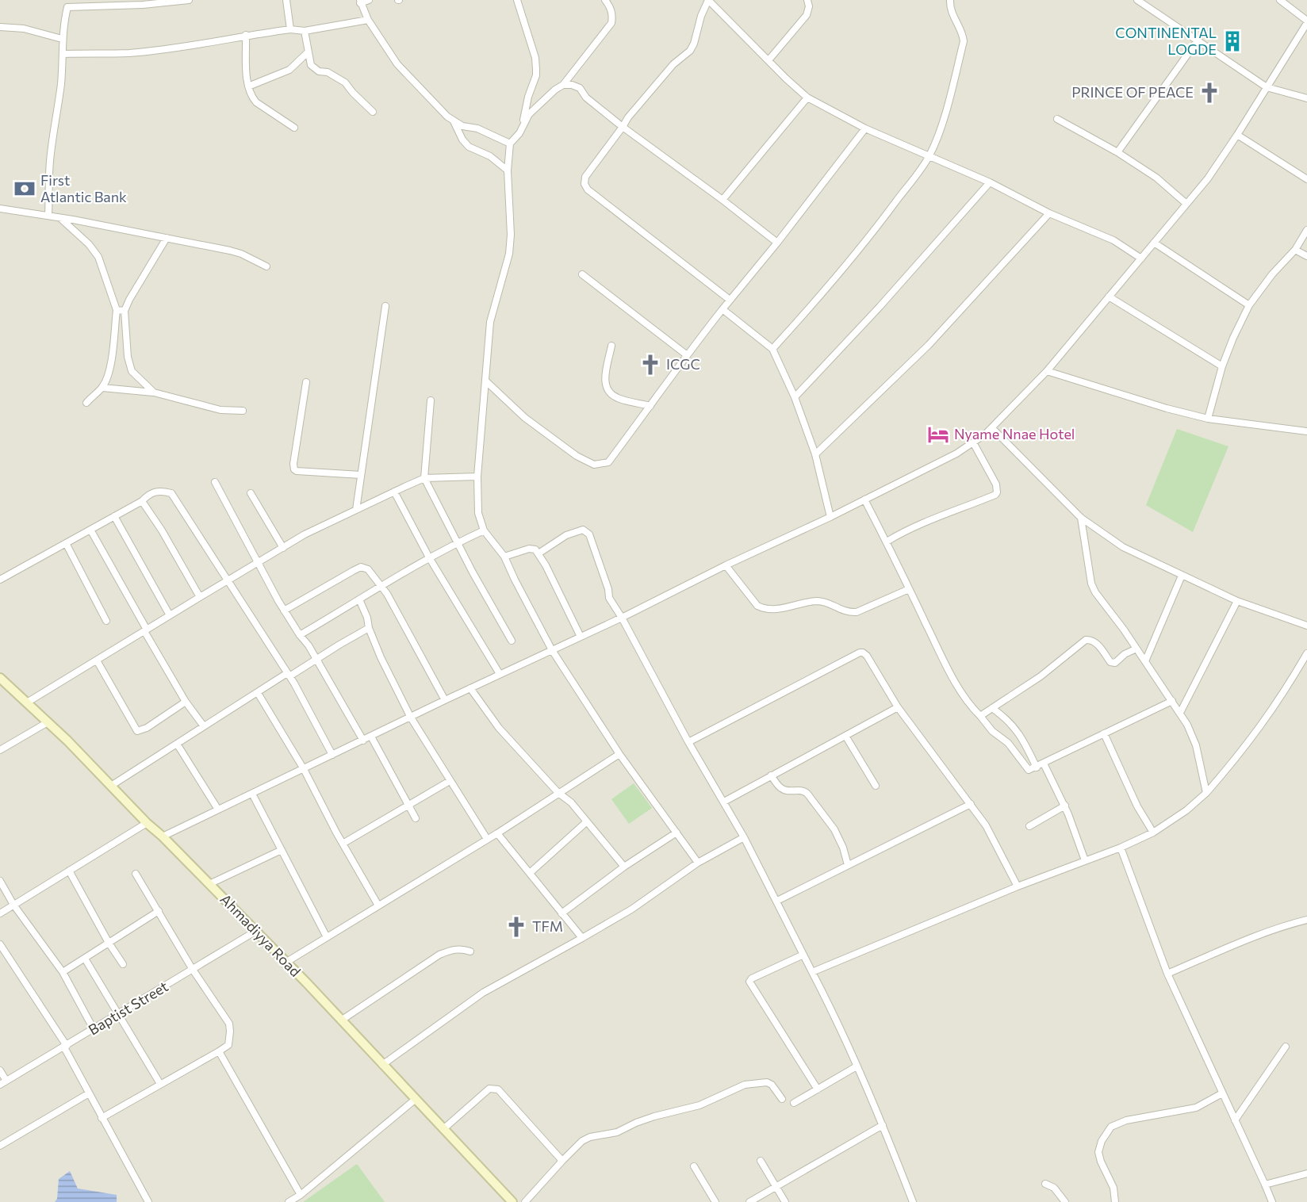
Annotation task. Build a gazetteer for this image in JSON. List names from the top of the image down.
{
  "streets": {
    "street": ["Ahmadiyya Road", "Baptist Street"]
  },
  "crossings": [
    ["Ahmadiyya Road", "Baptist Street"]
  ],
  "places": {
    "building": ["CONTINENTAL LOGDE"],
    "church": ["PRINCE OF PEACE", "ICGC", "TFM"],
    "bank": ["First Atlantic Bank"],
    "hotel": ["Nyame Nnae Hotel"]
  }
}
